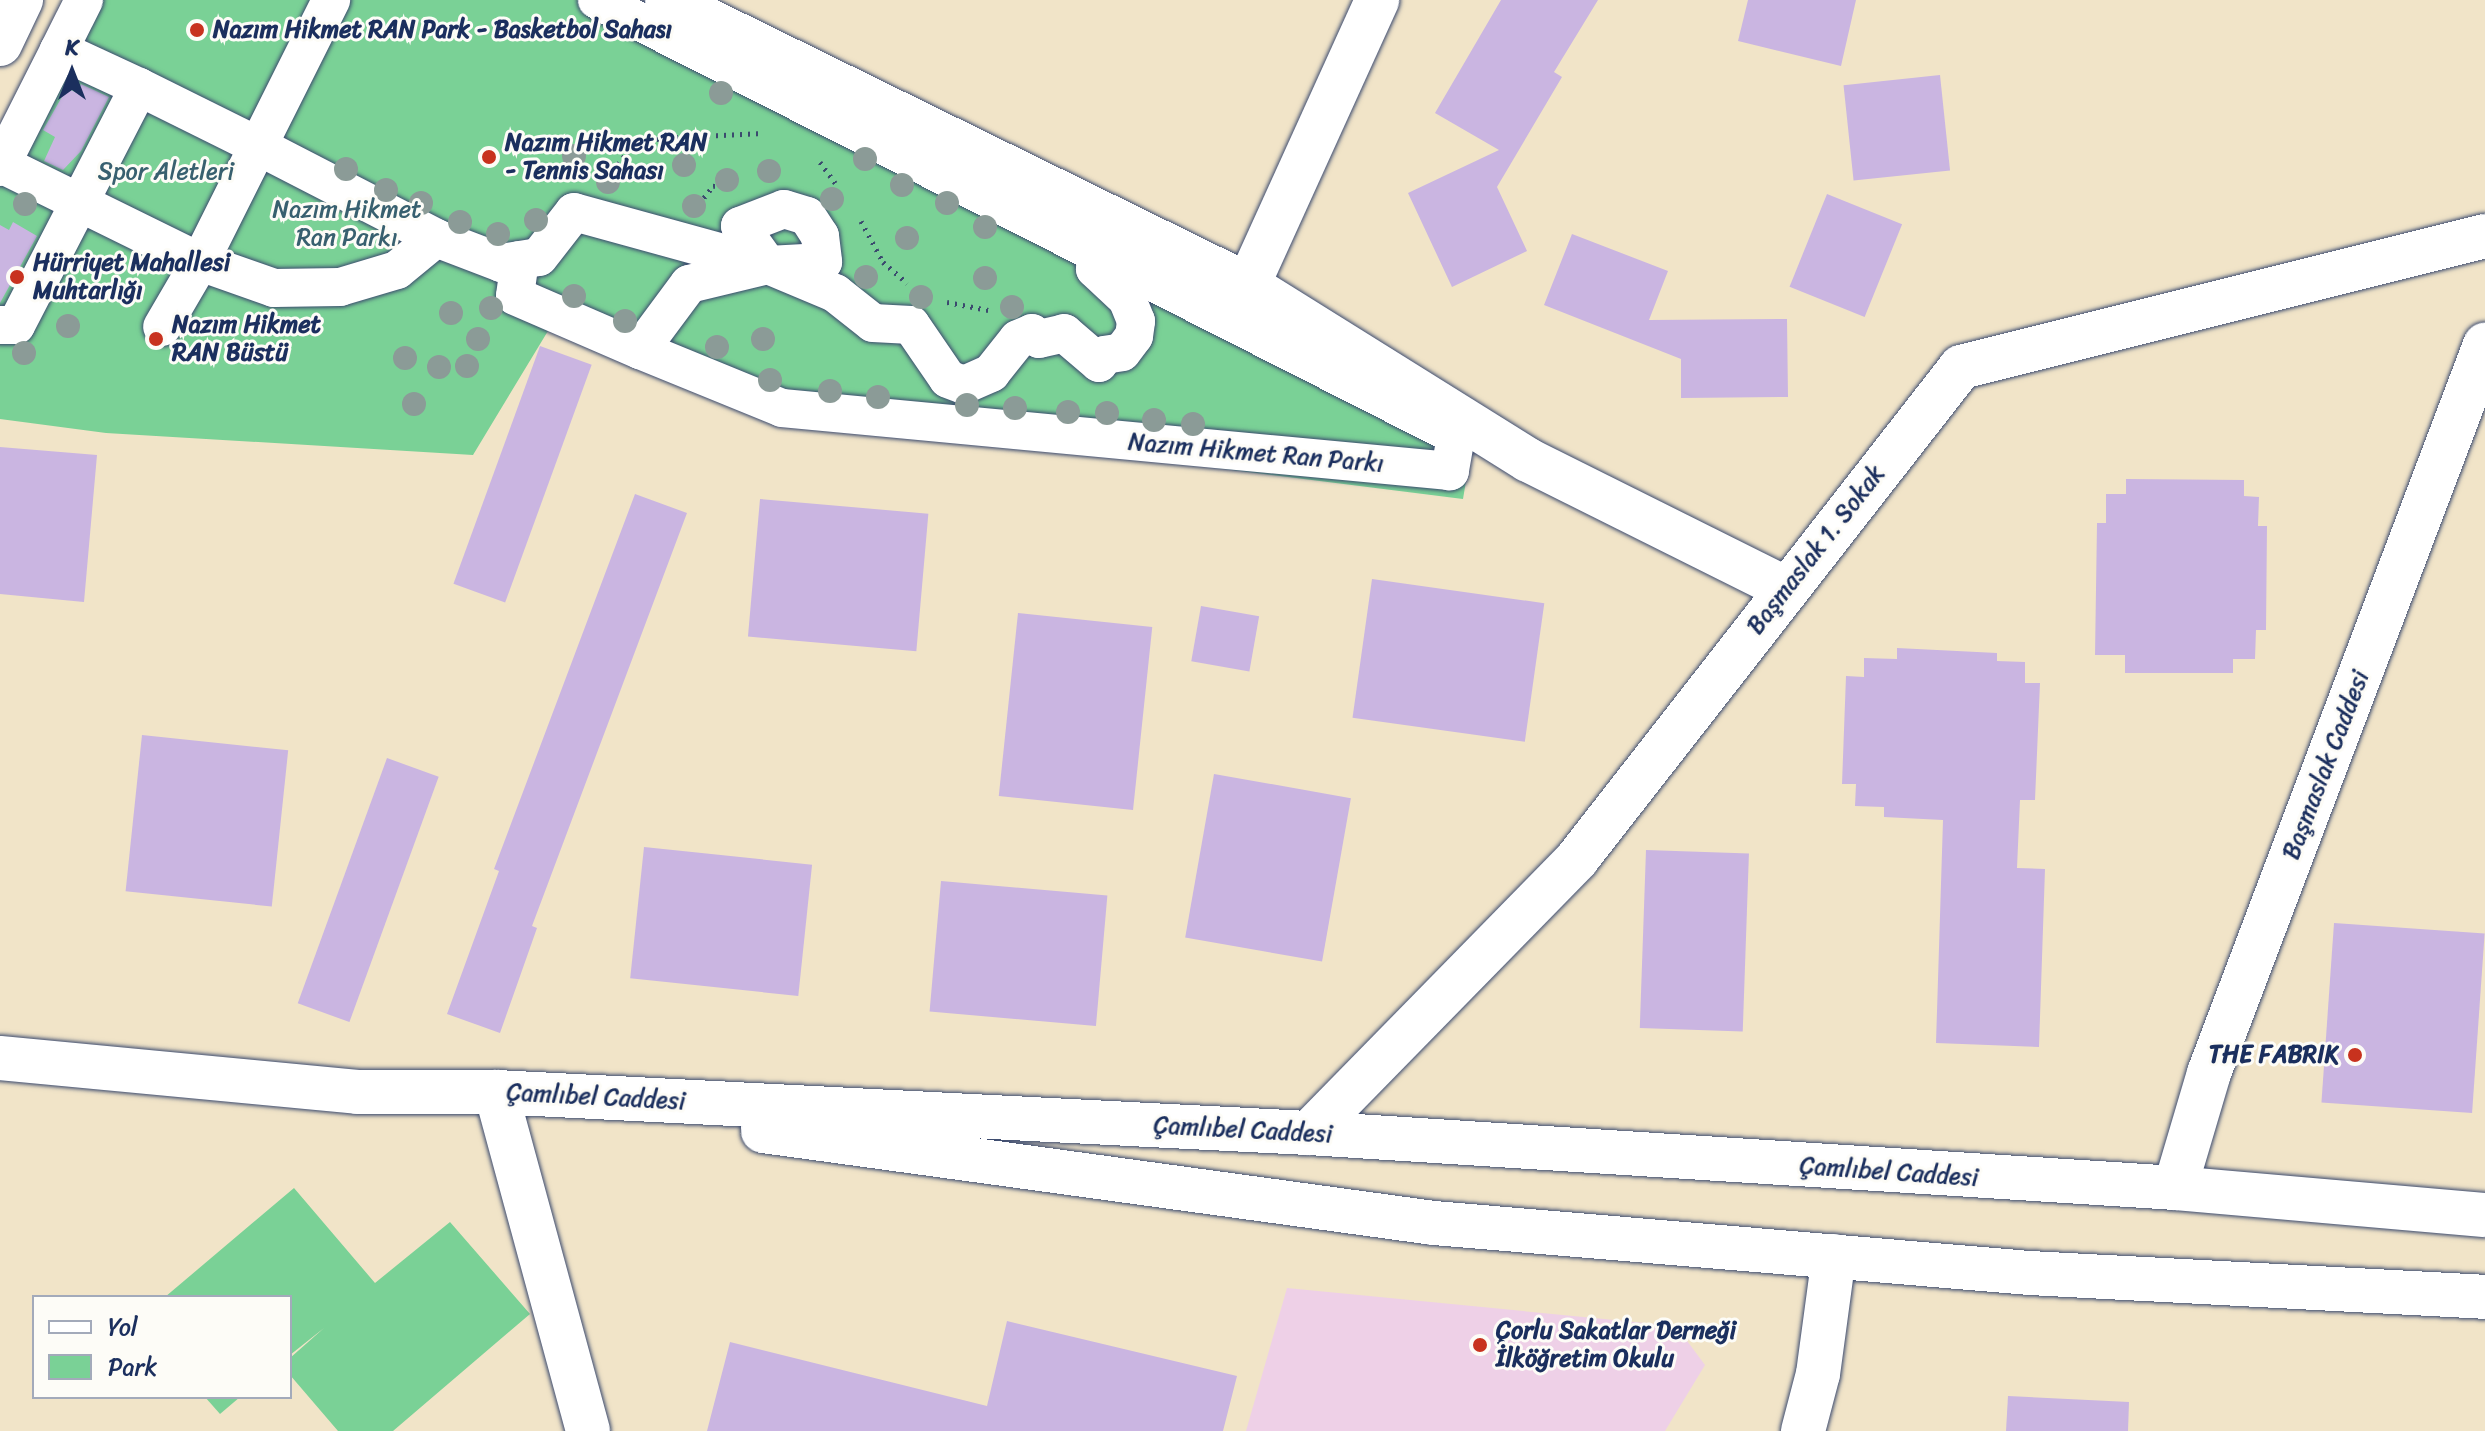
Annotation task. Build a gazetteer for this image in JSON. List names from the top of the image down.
{
  "streets": {
    "street": [
      "Nazım Hikmet Ran Parkı",
      "Başmaslak 1. Sokak",
      "Başmaslak Caddesi",
      "Çamlıbel Caddesi"
    ]
  },
  "crossings": [
    ["Başmaslak 1. Sokak", "Çamlıbel Caddesi"],
    ["Başmaslak Caddesi", "Çamlıbel Caddesi"]
  ],
  "parks": ["Spor Aletleri", "Nazım Hikmet Ran Parkı"],
  "places": [
    "Nazım Hikmet RAN Park - Basketbol Sahası",
    "Nazım Hikmet RAN - Tennis Sahası",
    "Hürriyet Mahallesi Muhtarlığı",
    "Nazım Hikmet RAN Büstü",
    "THE FABRIK",
    "Çorlu Sakatlar Derneği İlköğretim Okulu"
  ],
  "legend": ["Yol", "Park"],
  "north": "top"
}
